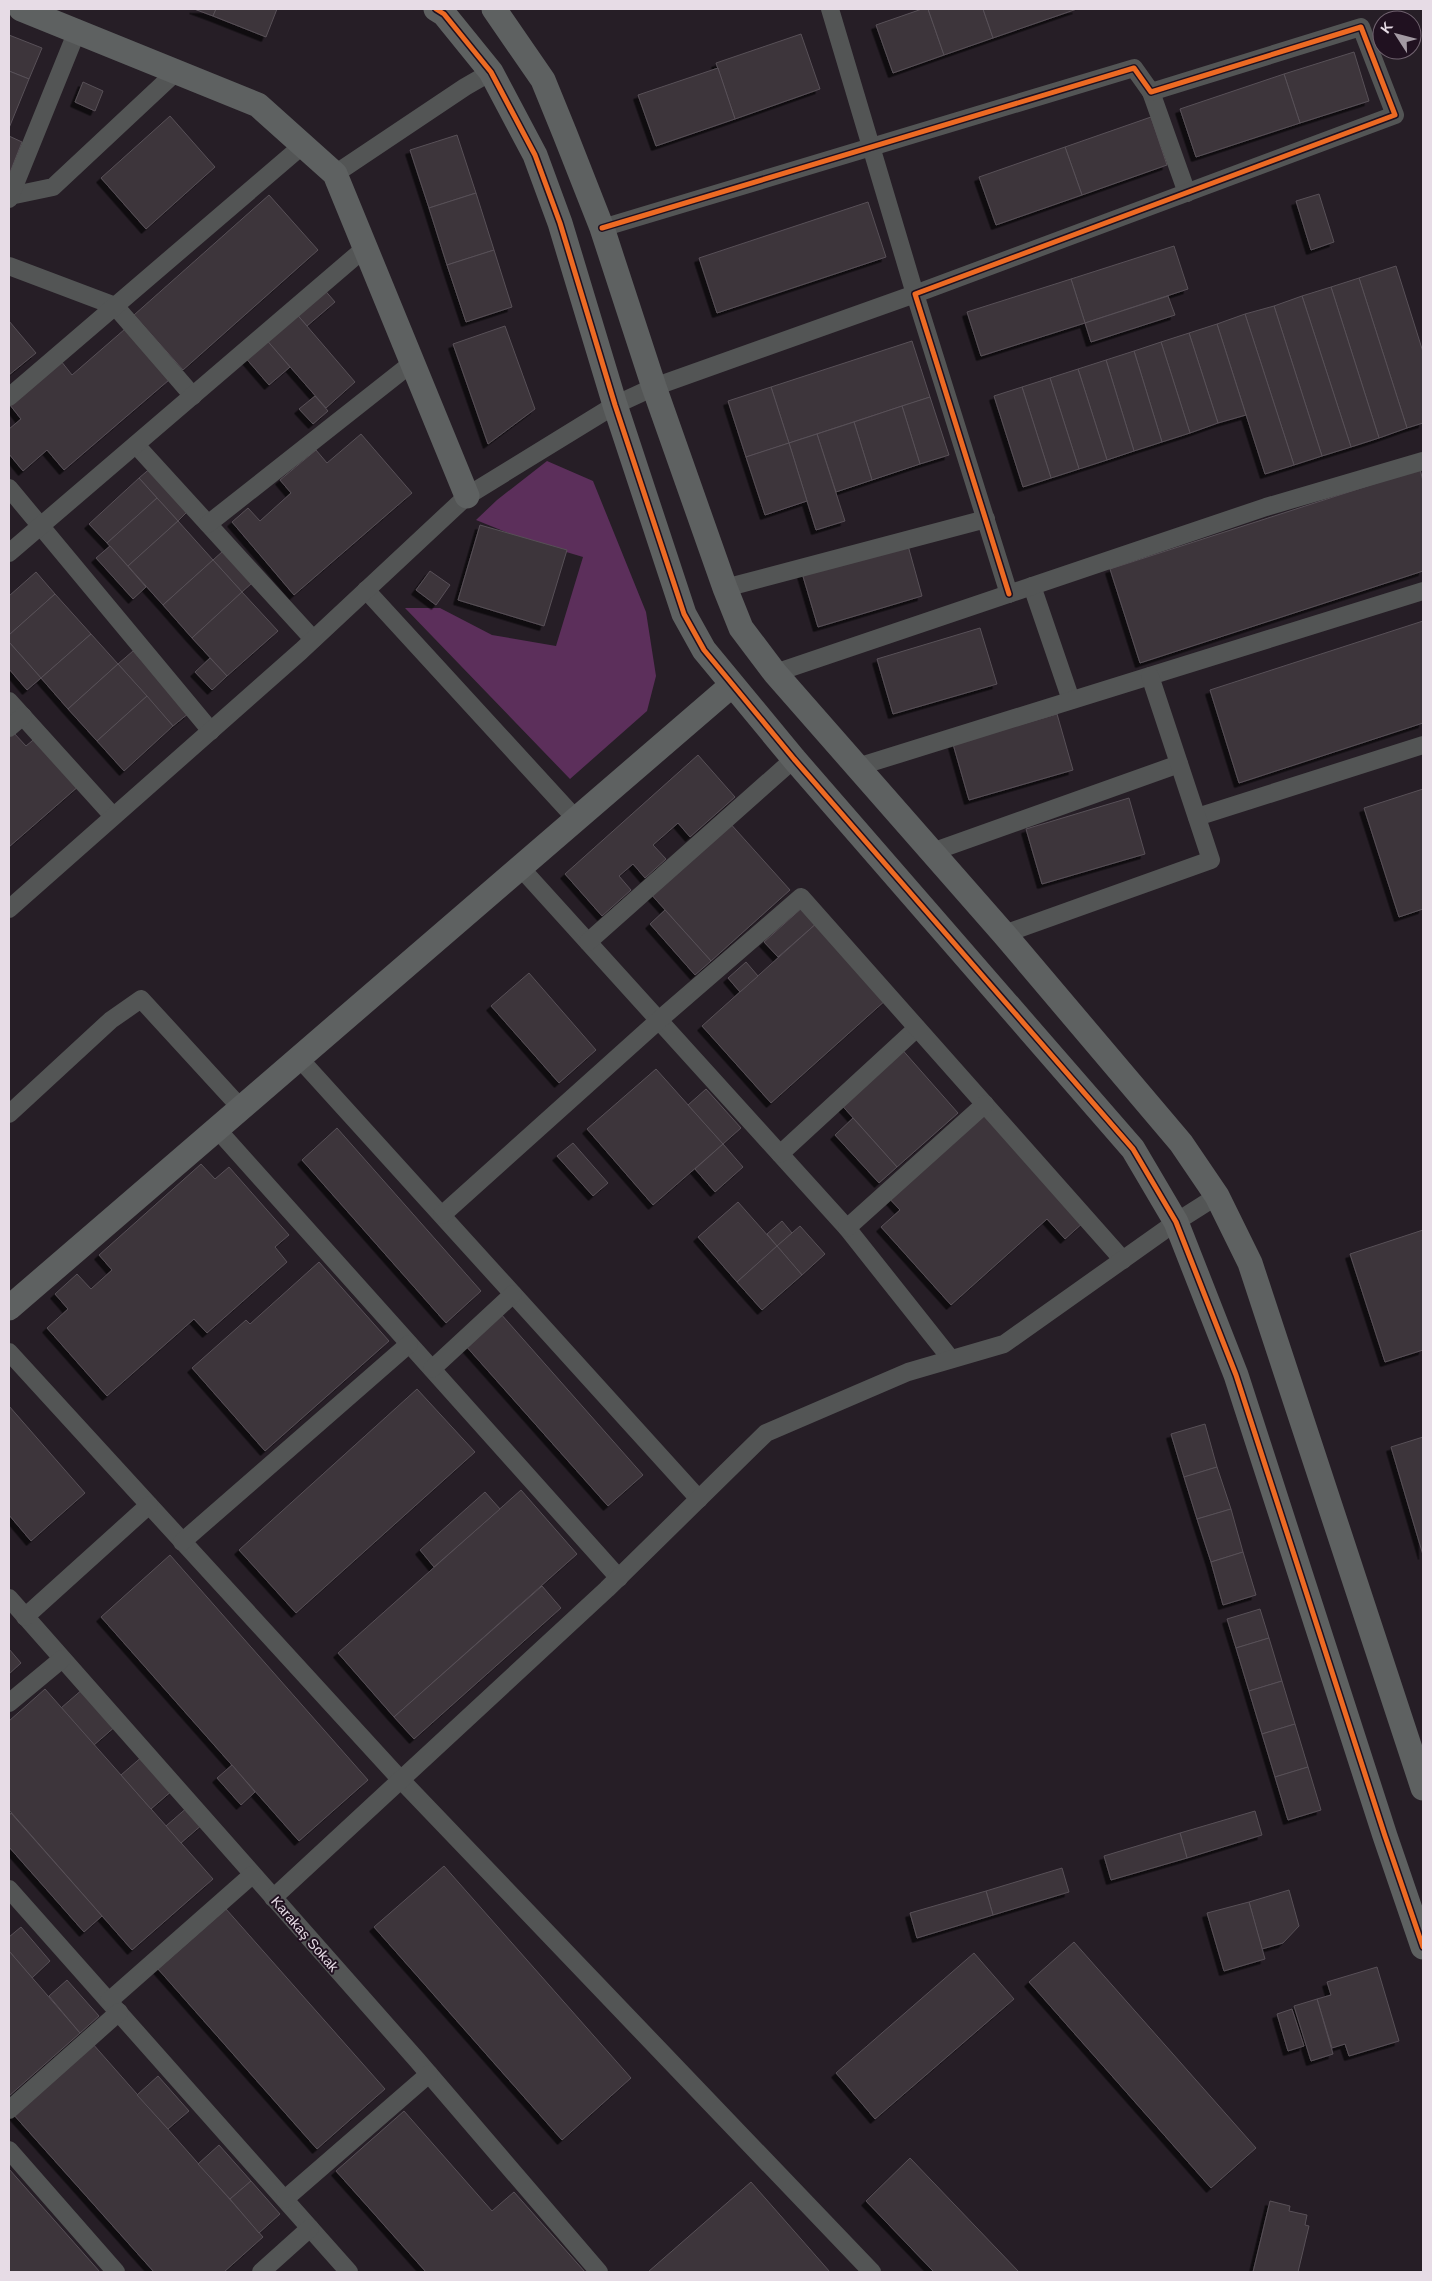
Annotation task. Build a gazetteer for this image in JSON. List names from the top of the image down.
{
  "streets": {
    "street": ["Karakaş Sokak"]
  },
  "north": "top left"
}
